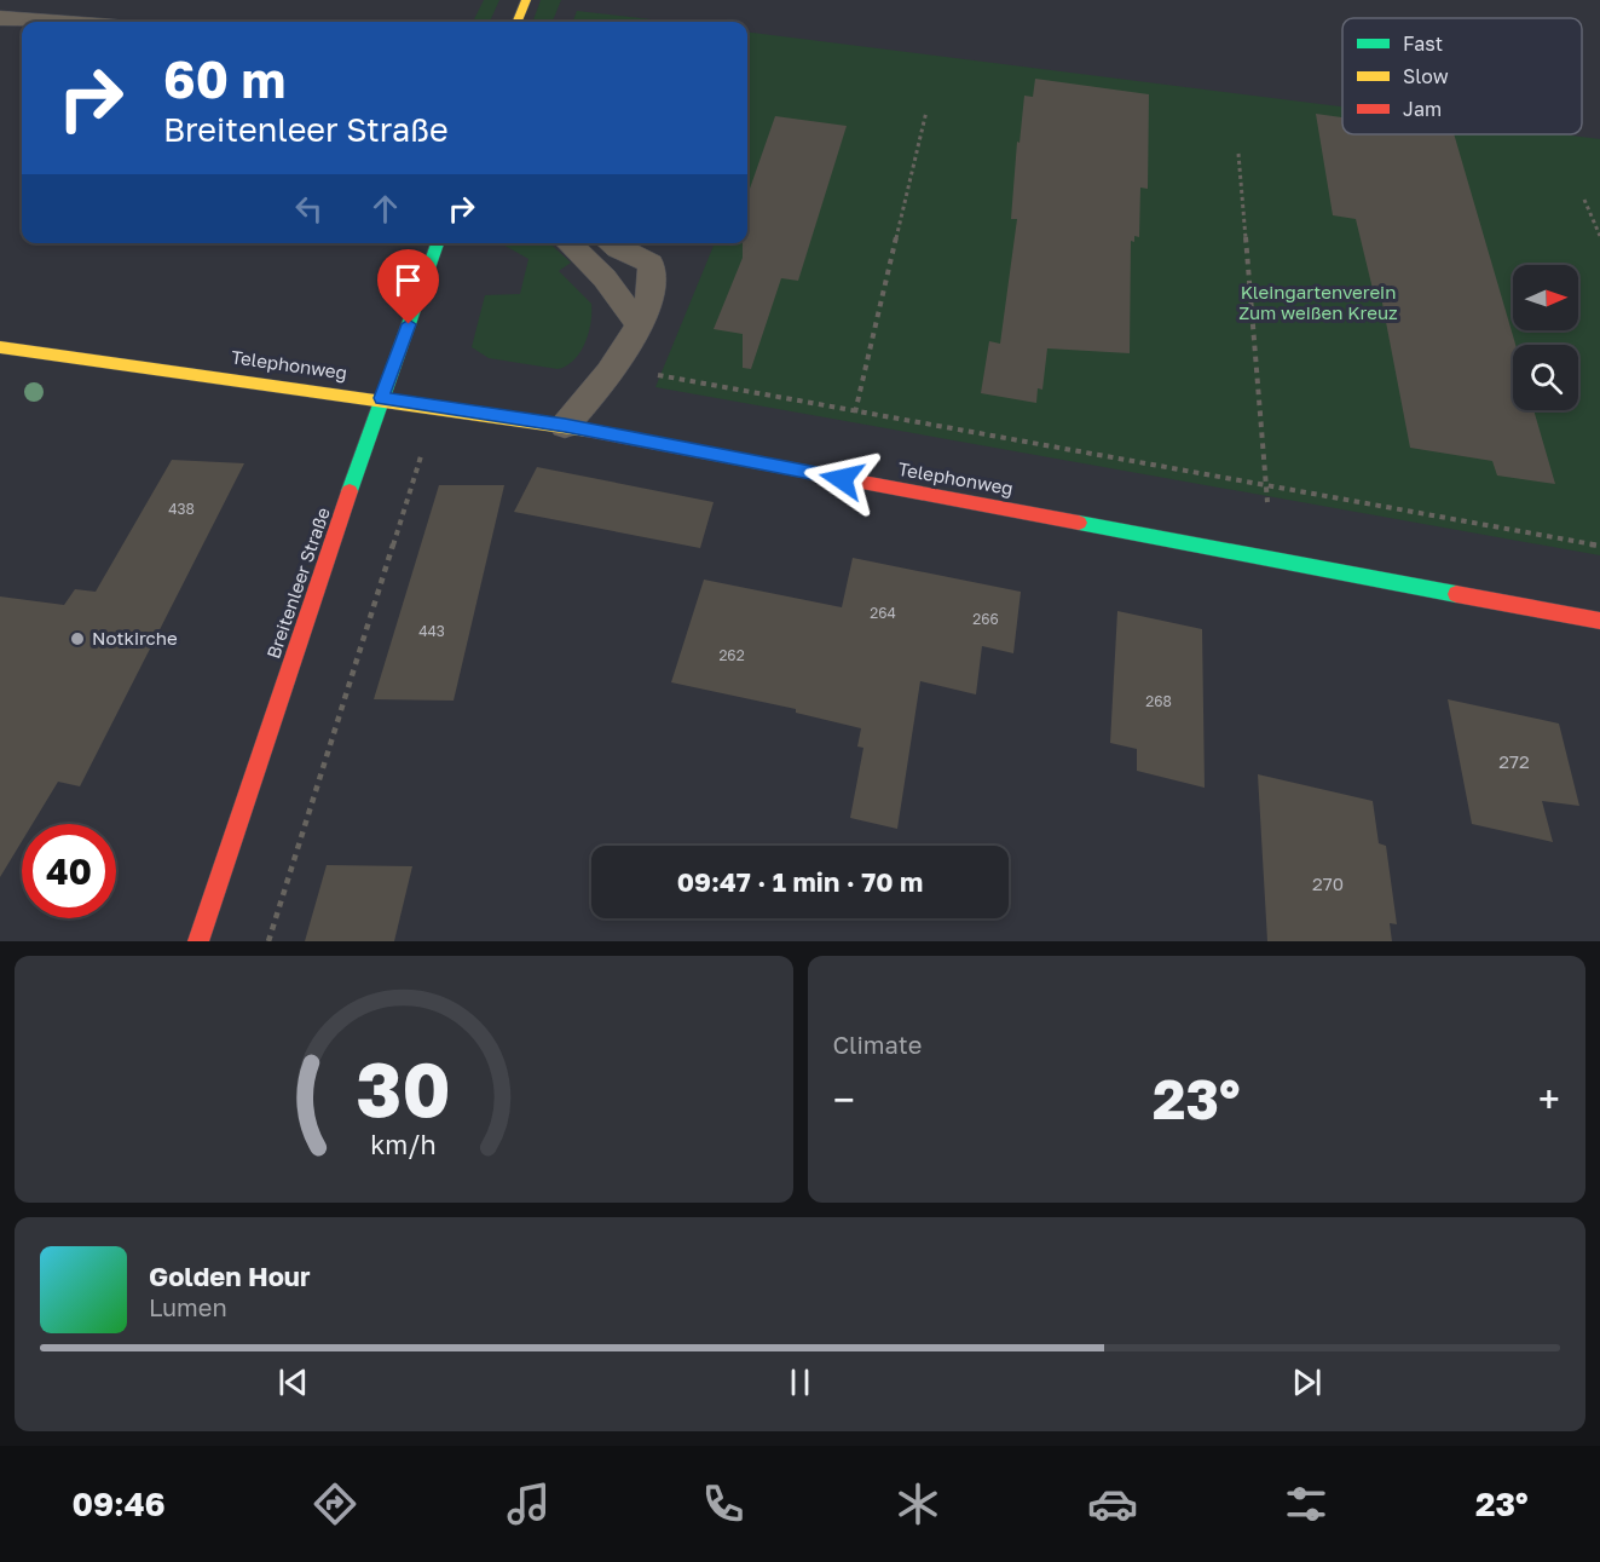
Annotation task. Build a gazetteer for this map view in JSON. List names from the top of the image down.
{
  "streets": {
    "street": ["Telephonweg", "Breitenleer Straße"]
  },
  "crossings": [
    ["Telephonweg", "Breitenleer Straße"]
  ],
  "parks": ["Kleingartenverein Zum weißen Kreuz"],
  "places": ["Notkirche"],
  "house_numbers": [
    "438",
    "264",
    "266",
    "443",
    "262",
    "268",
    "272",
    "270"
  ],
  "legend": ["Fast", "Slow", "Jam"],
  "north": "right",
  "page": {
    "turn": ["60 m", "Breitenleer Straße"],
    "limit": "40",
    "trip": "09:47 · 1 min · 70 m",
    "tile": "Climate",
    "heat": ["−", "23°", "+"],
    "song": ["Golden Hour", "Lumen"],
    "tabs": ["09:46", "23°"],
    "gauge": ["30", "km/h"]
  }
}
